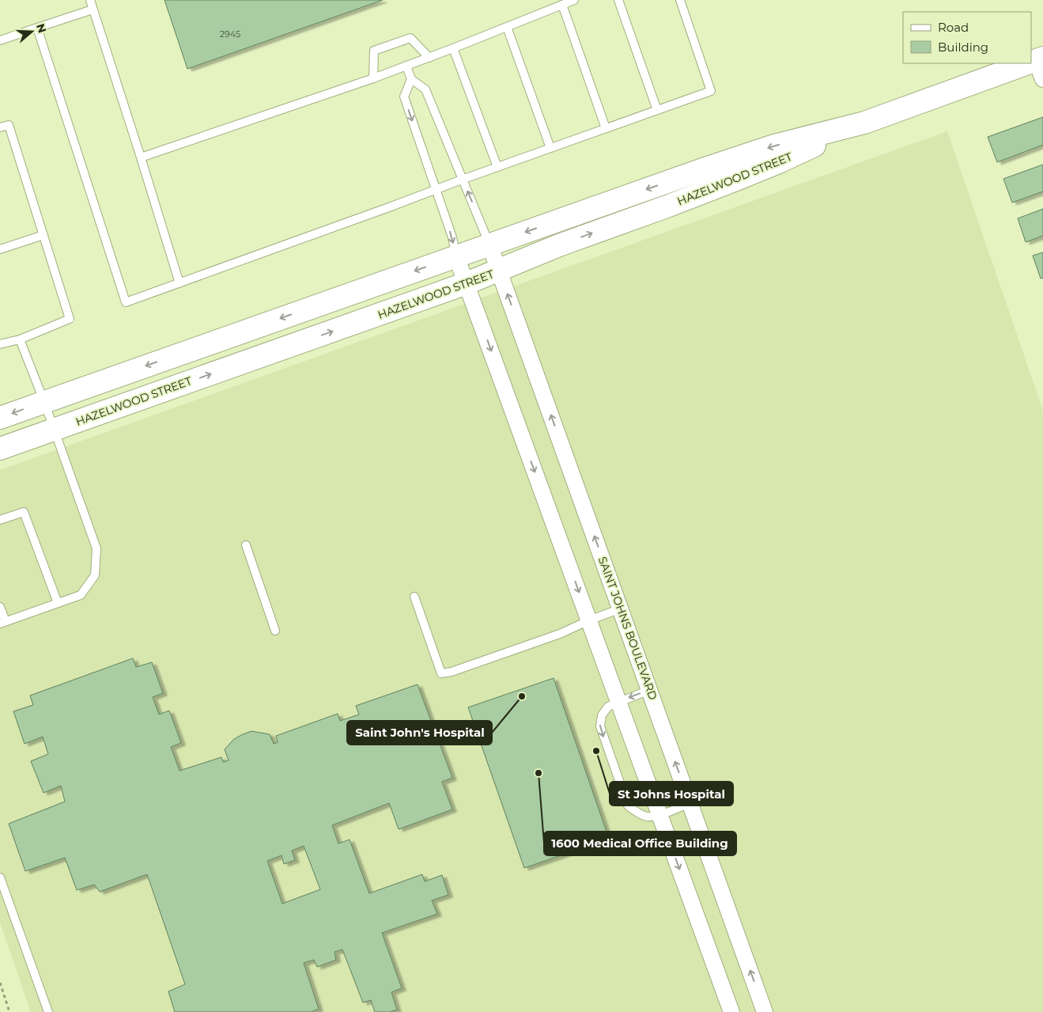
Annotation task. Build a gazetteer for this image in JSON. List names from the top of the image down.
{
  "streets": {
    "street": ["HAZELWOOD STREET", "SAINT JOHNS BOULEVARD"]
  },
  "crossings": [
    ["HAZELWOOD STREET", "SAINT JOHNS BOULEVARD"]
  ],
  "places": ["Saint John's Hospital", "St Johns Hospital", "1600 Medical Office Building"],
  "house_numbers": ["2945"],
  "legend": ["Road", "Building"],
  "north": "right"
}
